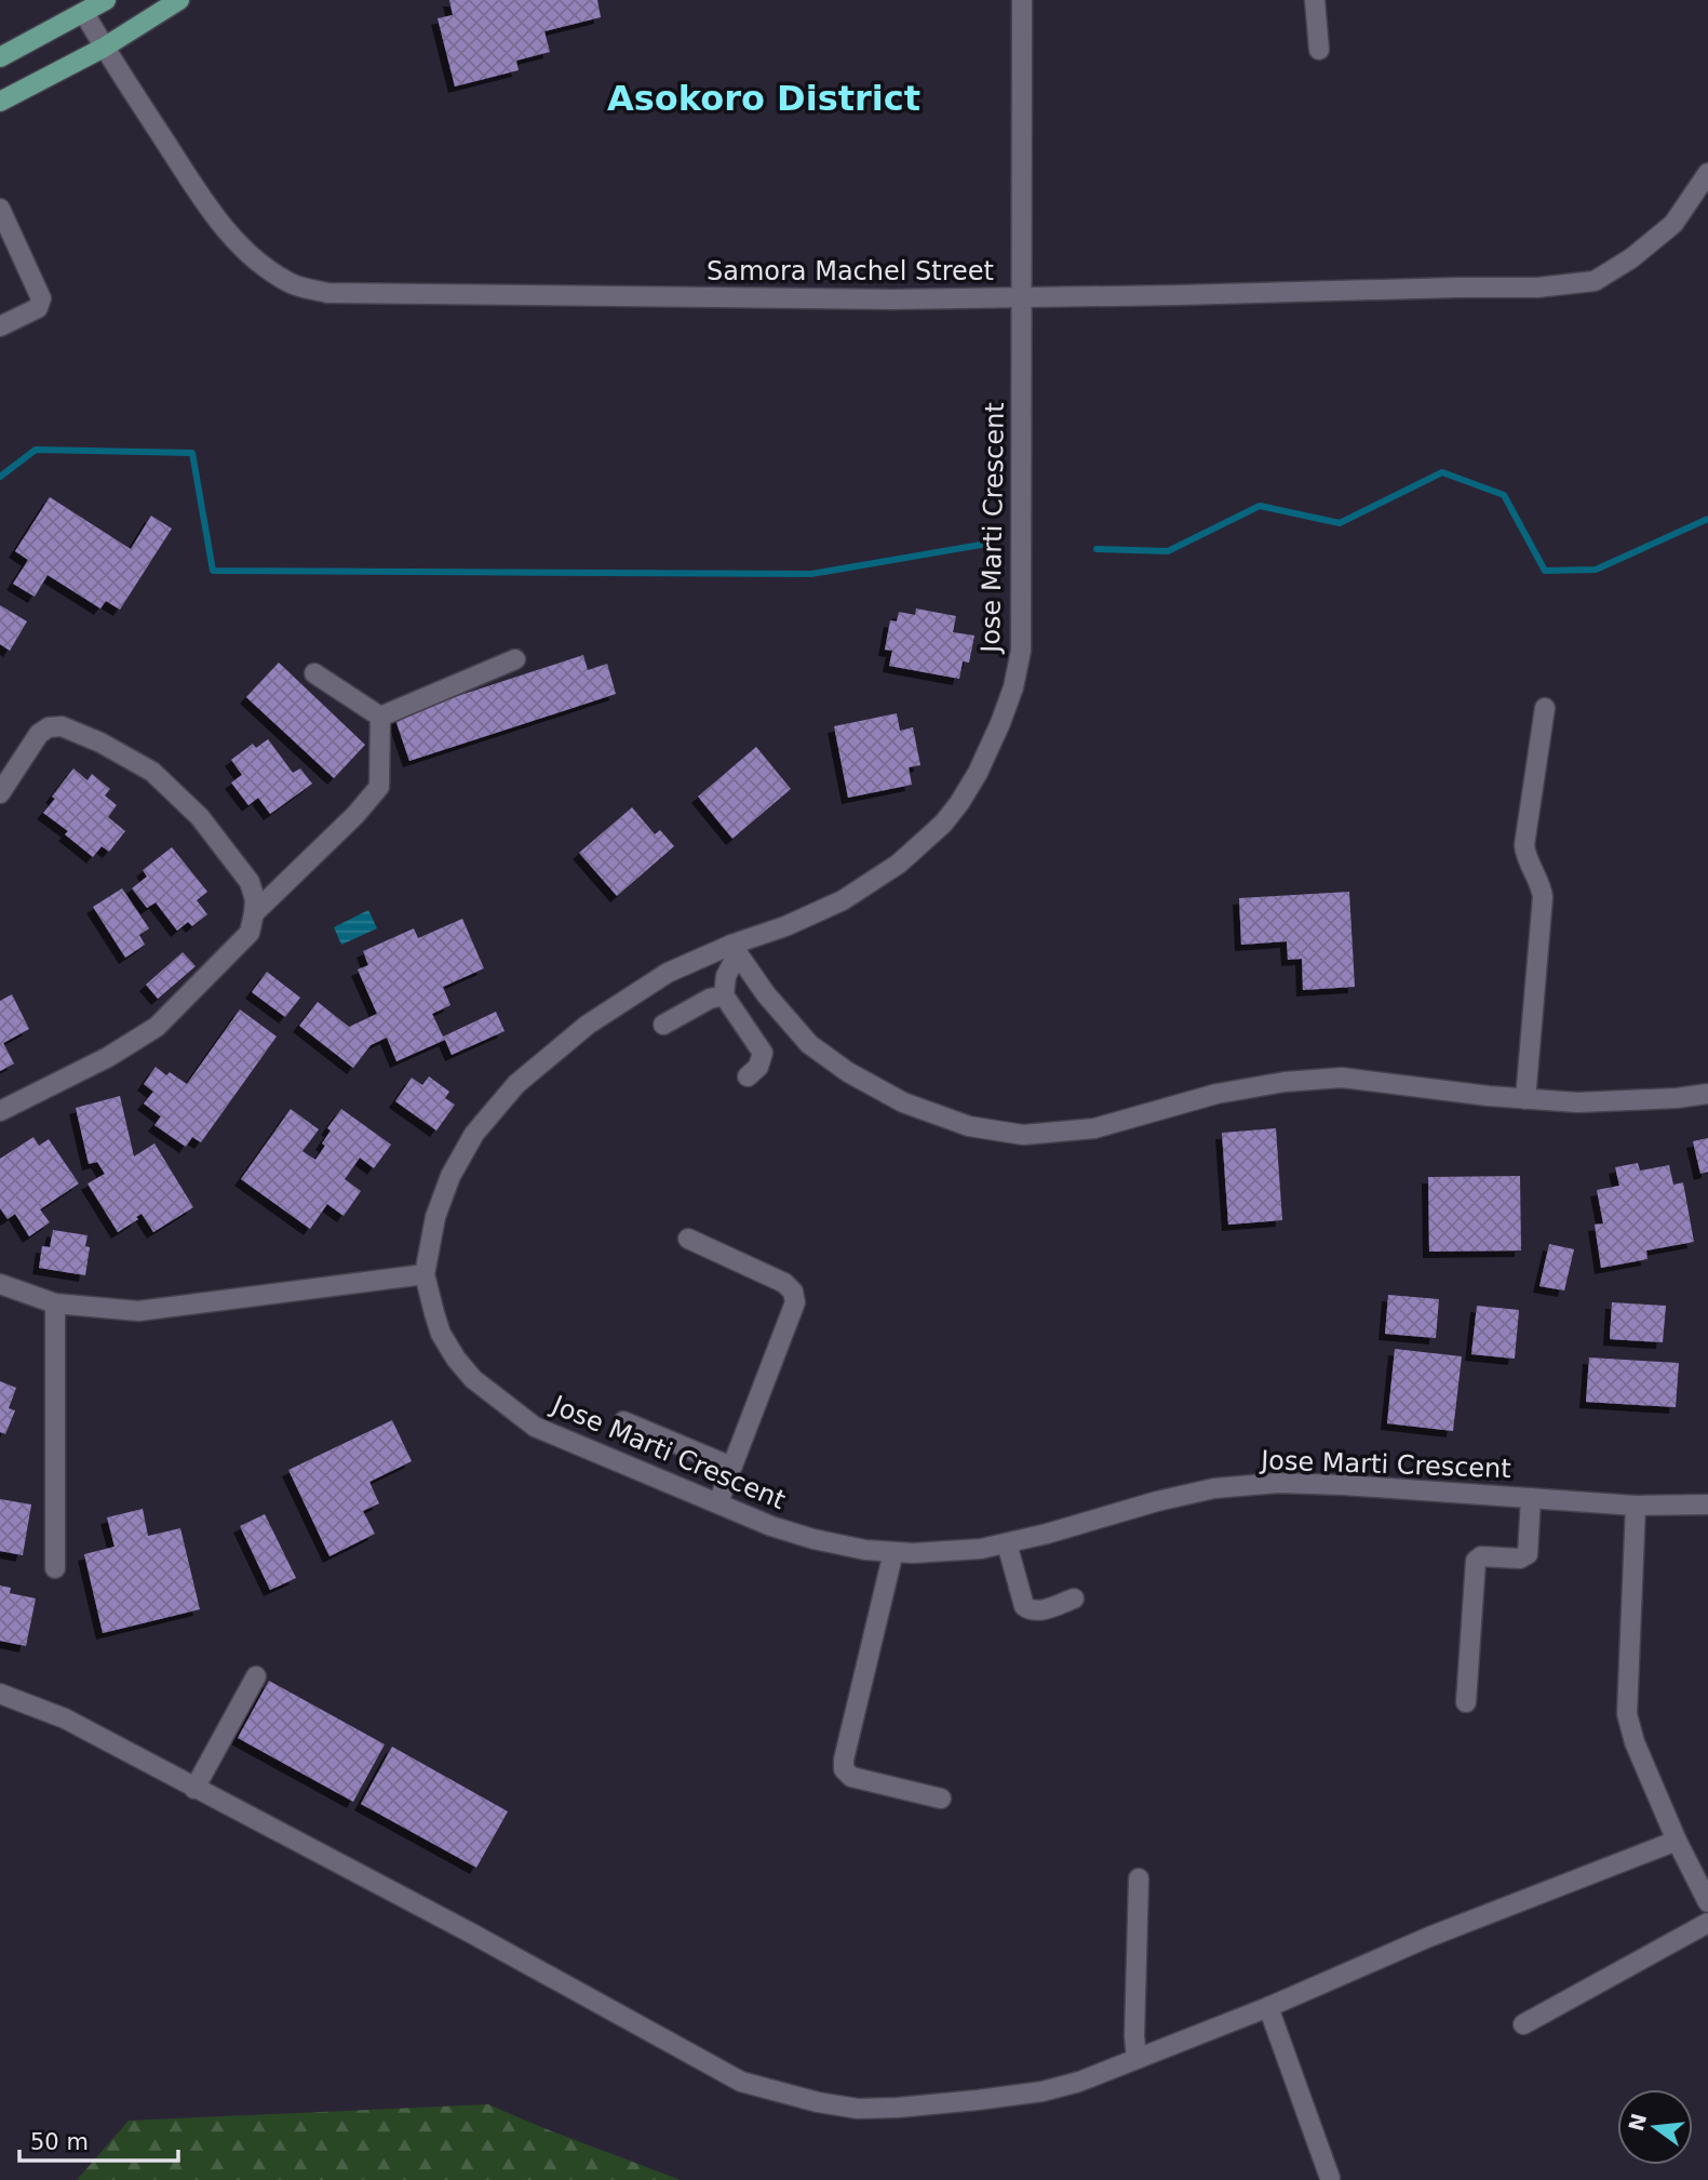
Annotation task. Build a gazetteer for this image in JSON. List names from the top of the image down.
{
  "streets": {
    "street": ["Samora Machel Street", "Jose Marti Crescent"]
  },
  "crossings": [
    ["Samora Machel Street", "Jose Marti Crescent"]
  ],
  "districts": ["Asokoro District"],
  "scale_bar": "50 m",
  "north": "left"
}
